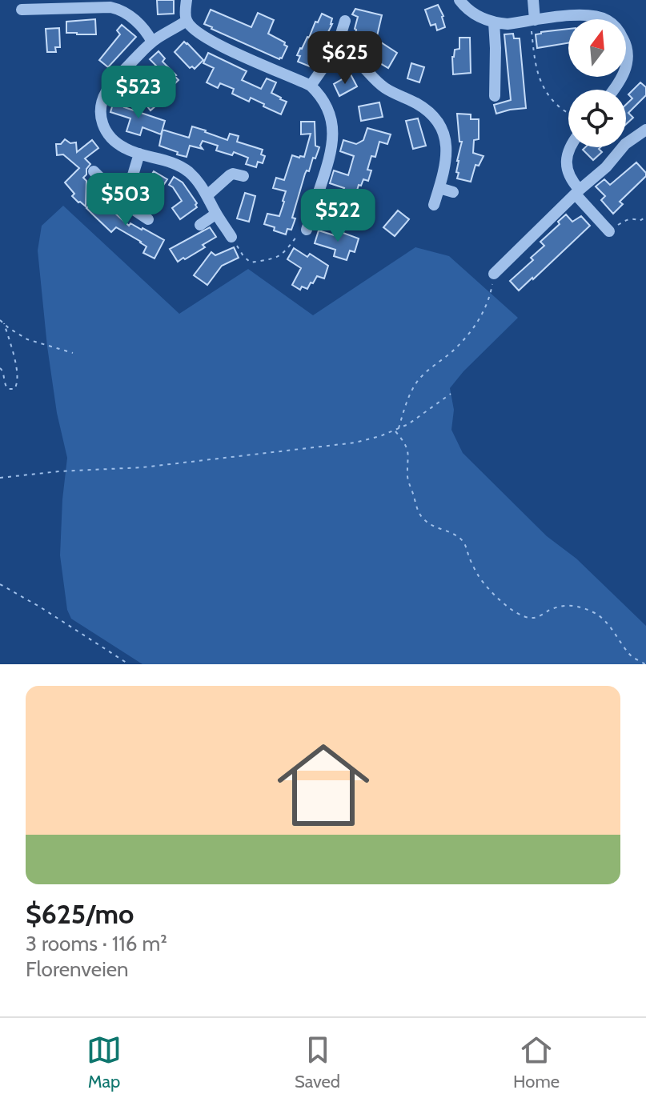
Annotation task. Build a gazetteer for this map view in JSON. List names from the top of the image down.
{
  "north": "top",
  "page": {
    "price": [
      "$625",
      "$523",
      "$503",
      "$522"
    ],
    "list": [
      {
        "name": "$625/mo",
        "note": "3 rooms · 116 m² · Florenveien"
      }
    ],
    "tabs": ["Map", "Saved", "Home"]
  }
}
